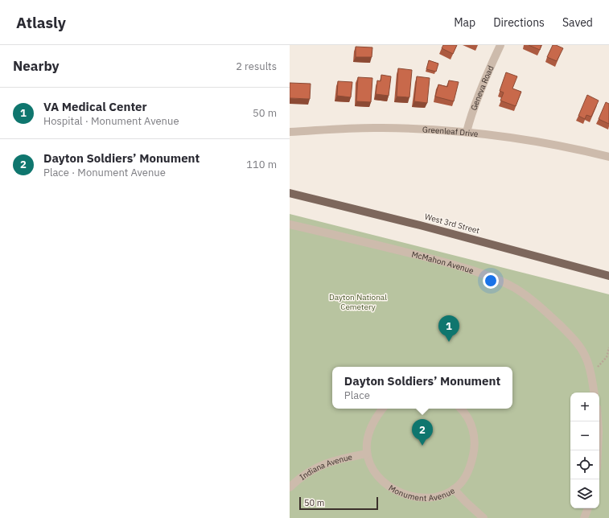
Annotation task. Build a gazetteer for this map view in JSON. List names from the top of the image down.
{
  "streets": {
    "main road": ["West 3rd Street"],
    "street": [
      "Geneva Road",
      "Greenleaf Drive",
      "McMahon Avenue",
      "Indiana Avenue",
      "Monument Avenue"
    ]
  },
  "crossings": [
    ["Geneva Road", "Greenleaf Drive"],
    ["Indiana Avenue", "Monument Avenue"]
  ],
  "parks": ["Dayton National Cemetery"],
  "scale_bar": "50 m",
  "page": {
    "header": "Atlasly",
    "nav": ["Map", "Directions", "Saved"],
    "heading": ["Nearby", "2 results"],
    "list": [
      {
        "mark": "1",
        "name": "VA Medical Center",
        "note": "Hospital · Monument Avenue",
        "value": "50 m"
      },
      {
        "mark": "2",
        "name": "Dayton Soldiers’ Monument",
        "note": "Place · Monument Avenue",
        "value": "110 m"
      }
    ],
    "pins": ["1", "2"],
    "popup": ["Dayton Soldiers’ Monument", "Place"],
    "map_buttons": ["+", "−"],
    "scale": "50 m"
  }
}
